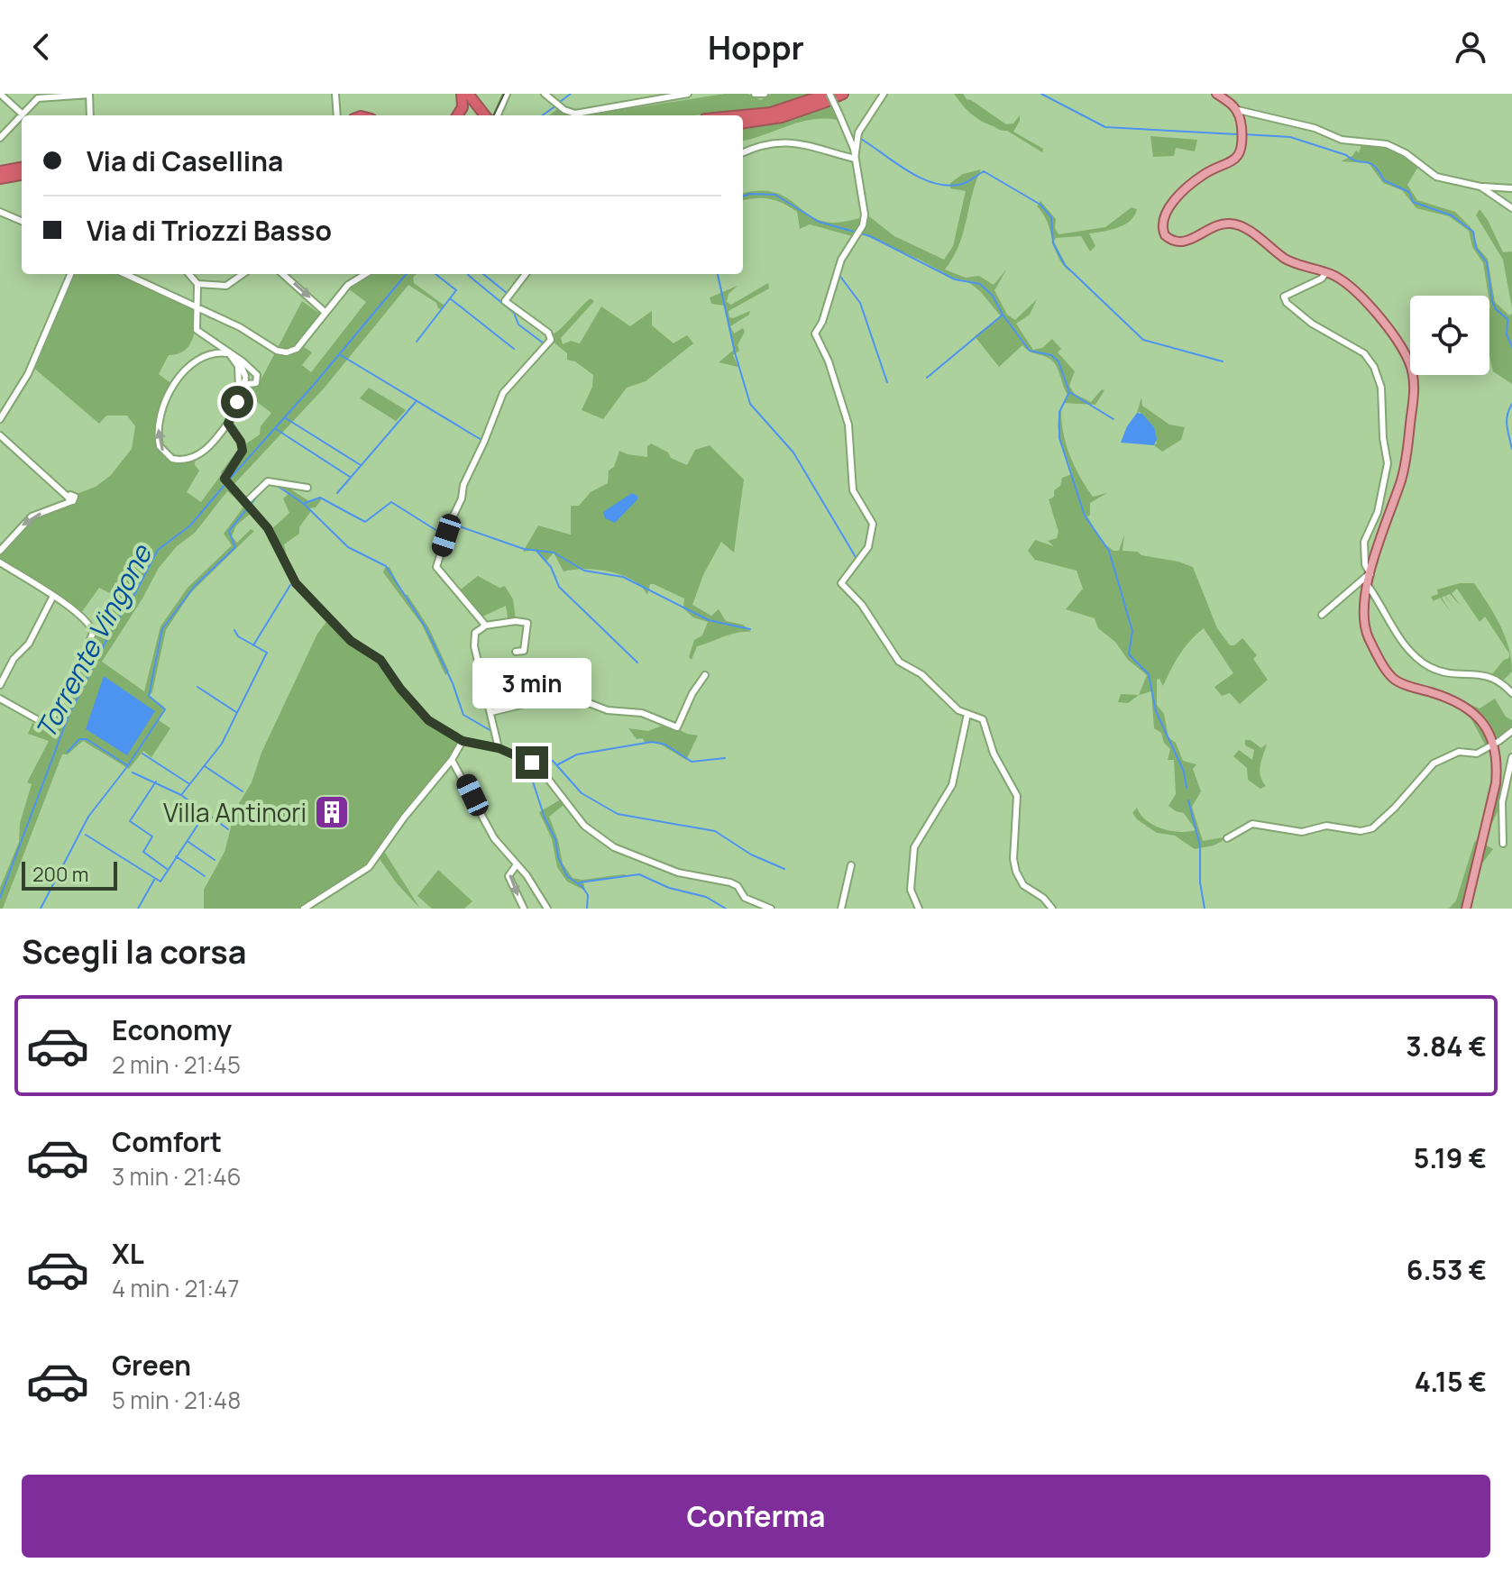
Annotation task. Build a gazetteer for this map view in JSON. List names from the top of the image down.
{
  "water": ["Torrente Vingone"],
  "places": {
    "building": ["Villa Antinori"]
  },
  "scale_bar": "200 m",
  "page": {
    "header": "Hoppr",
    "banner": ["Via di Casellina", "Via di Triozzi Basso"],
    "bubble": "3 min",
    "scale": "200 m",
    "heading": "Scegli la corsa",
    "list": [
      {
        "name": "Economy",
        "note": "2 min · 21:45",
        "value": "3.84 €"
      },
      {
        "name": "Comfort",
        "note": "3 min · 21:46",
        "value": "5.19 €"
      },
      {
        "name": "XL",
        "note": "4 min · 21:47",
        "value": "6.53 €"
      },
      {
        "name": "Green",
        "note": "5 min · 21:48",
        "value": "4.15 €"
      }
    ],
    "buttons": "Conferma"
  }
}
